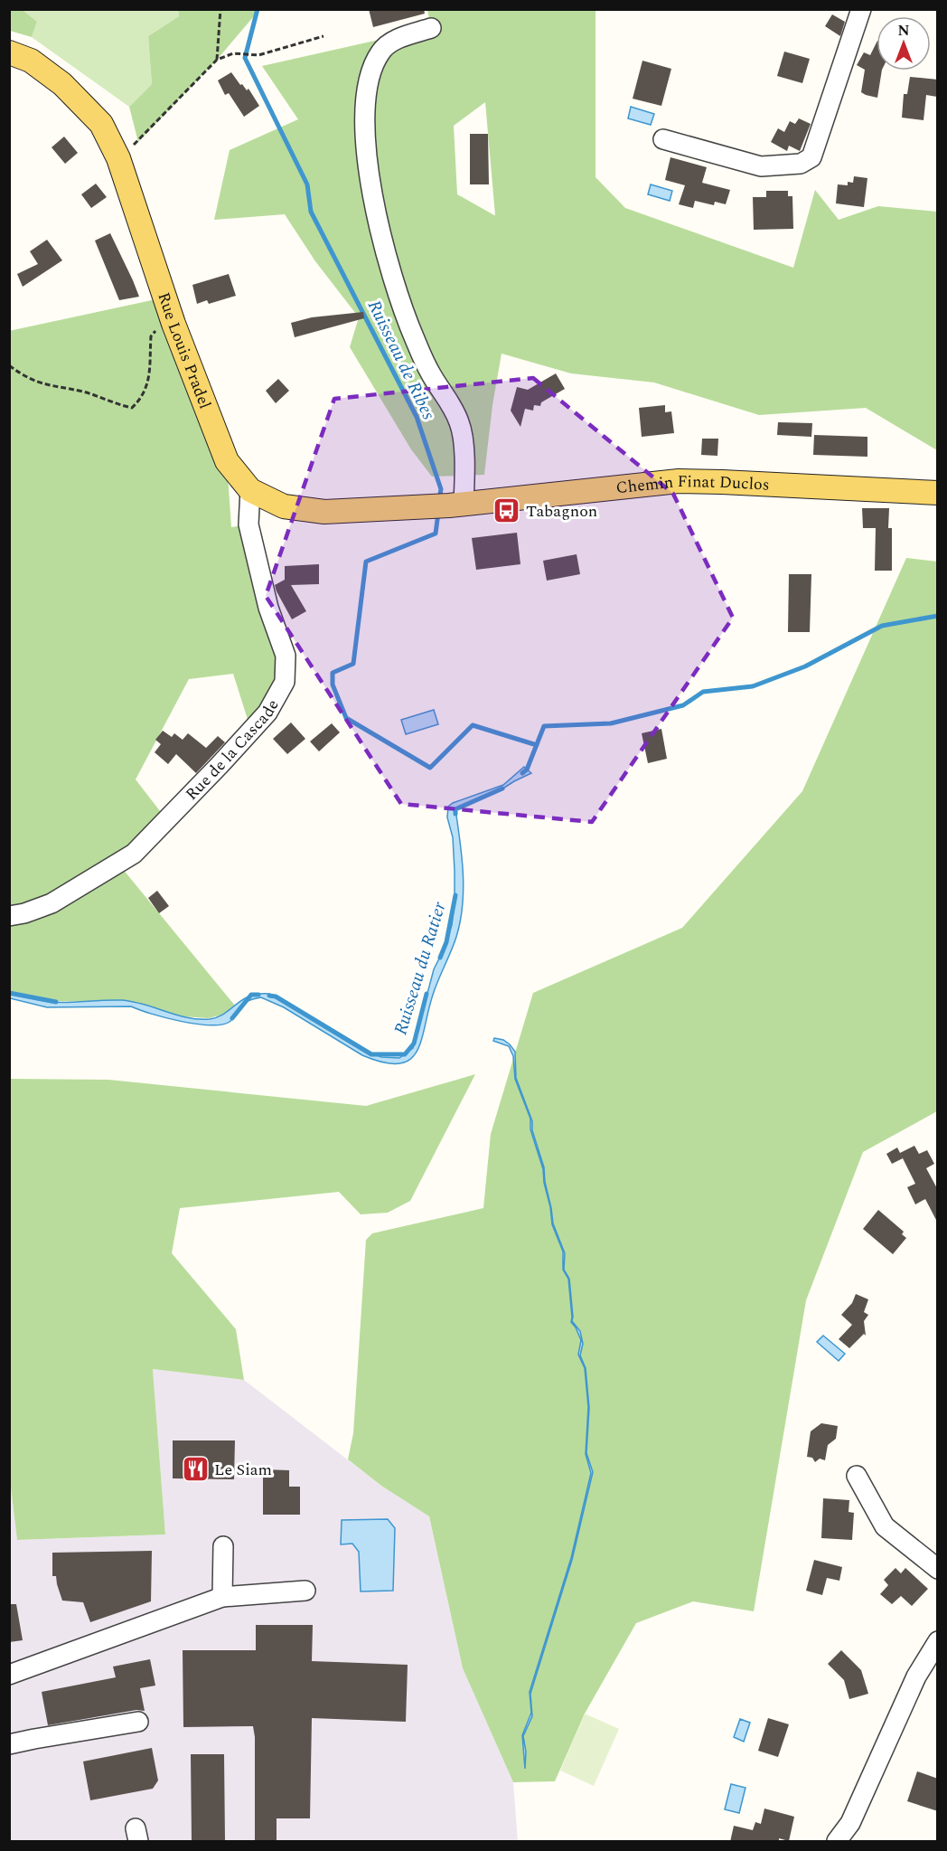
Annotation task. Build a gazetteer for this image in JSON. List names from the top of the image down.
{
  "streets": {
    "main road": ["Rue Louis Pradel", "Chemin Finat Duclos"],
    "street": ["Rue de la Cascade"]
  },
  "crossings": [
    ["Rue Louis Pradel", "Chemin Finat Duclos"],
    ["Rue Louis Pradel", "Rue de la Cascade"]
  ],
  "water": ["Ruisseau de Ribes", "Ruisseau du Ratier"],
  "places": {
    "bus stop": ["Tabagnon"],
    "restaurant": ["Le Siam"]
  },
  "north": "top"
}
